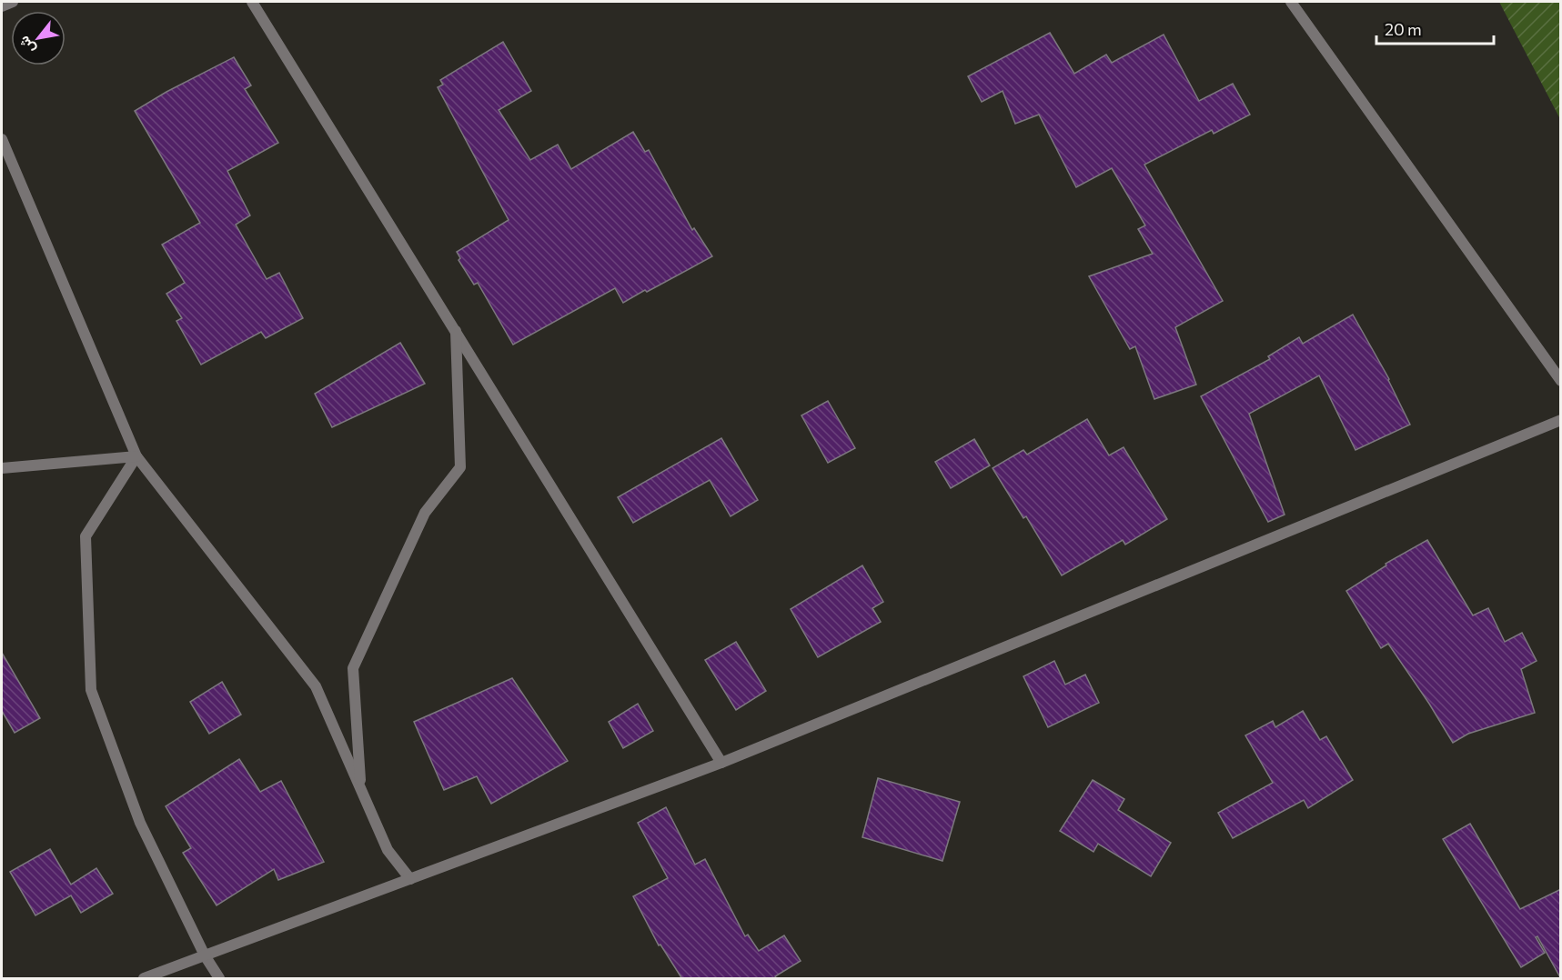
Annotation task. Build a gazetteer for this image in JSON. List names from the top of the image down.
{
  "scale_bar": "20 m",
  "north": "bottom left"
}
